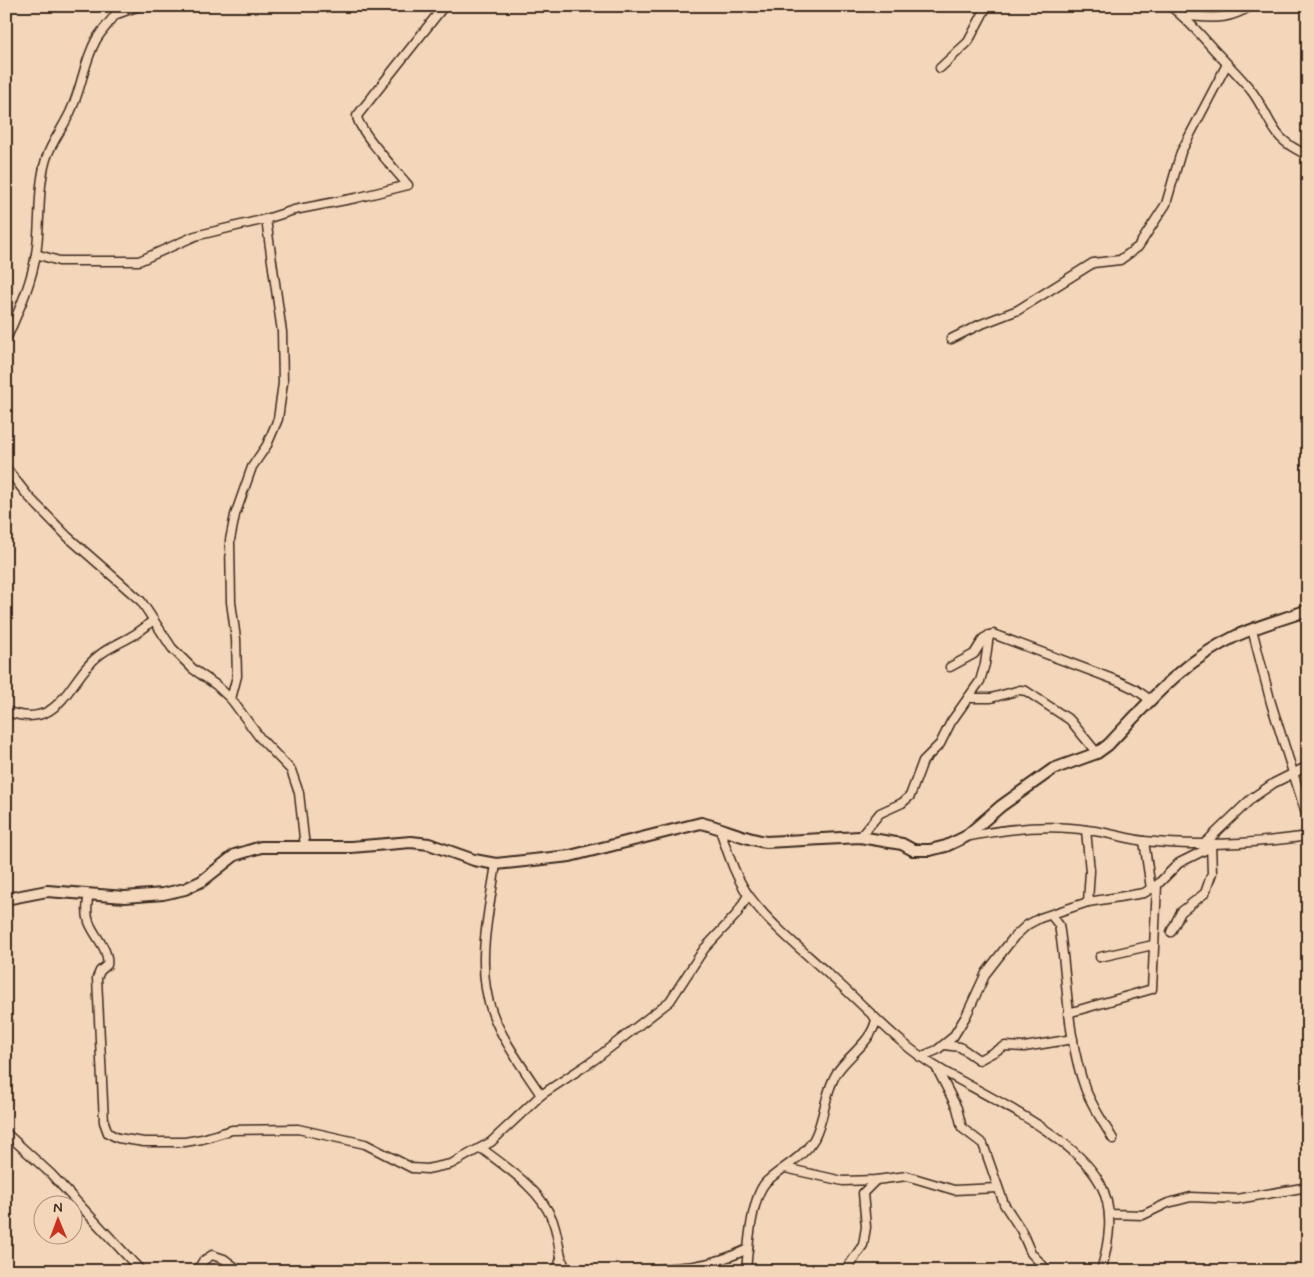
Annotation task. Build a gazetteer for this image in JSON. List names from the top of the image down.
{
  "north": "top"
}
